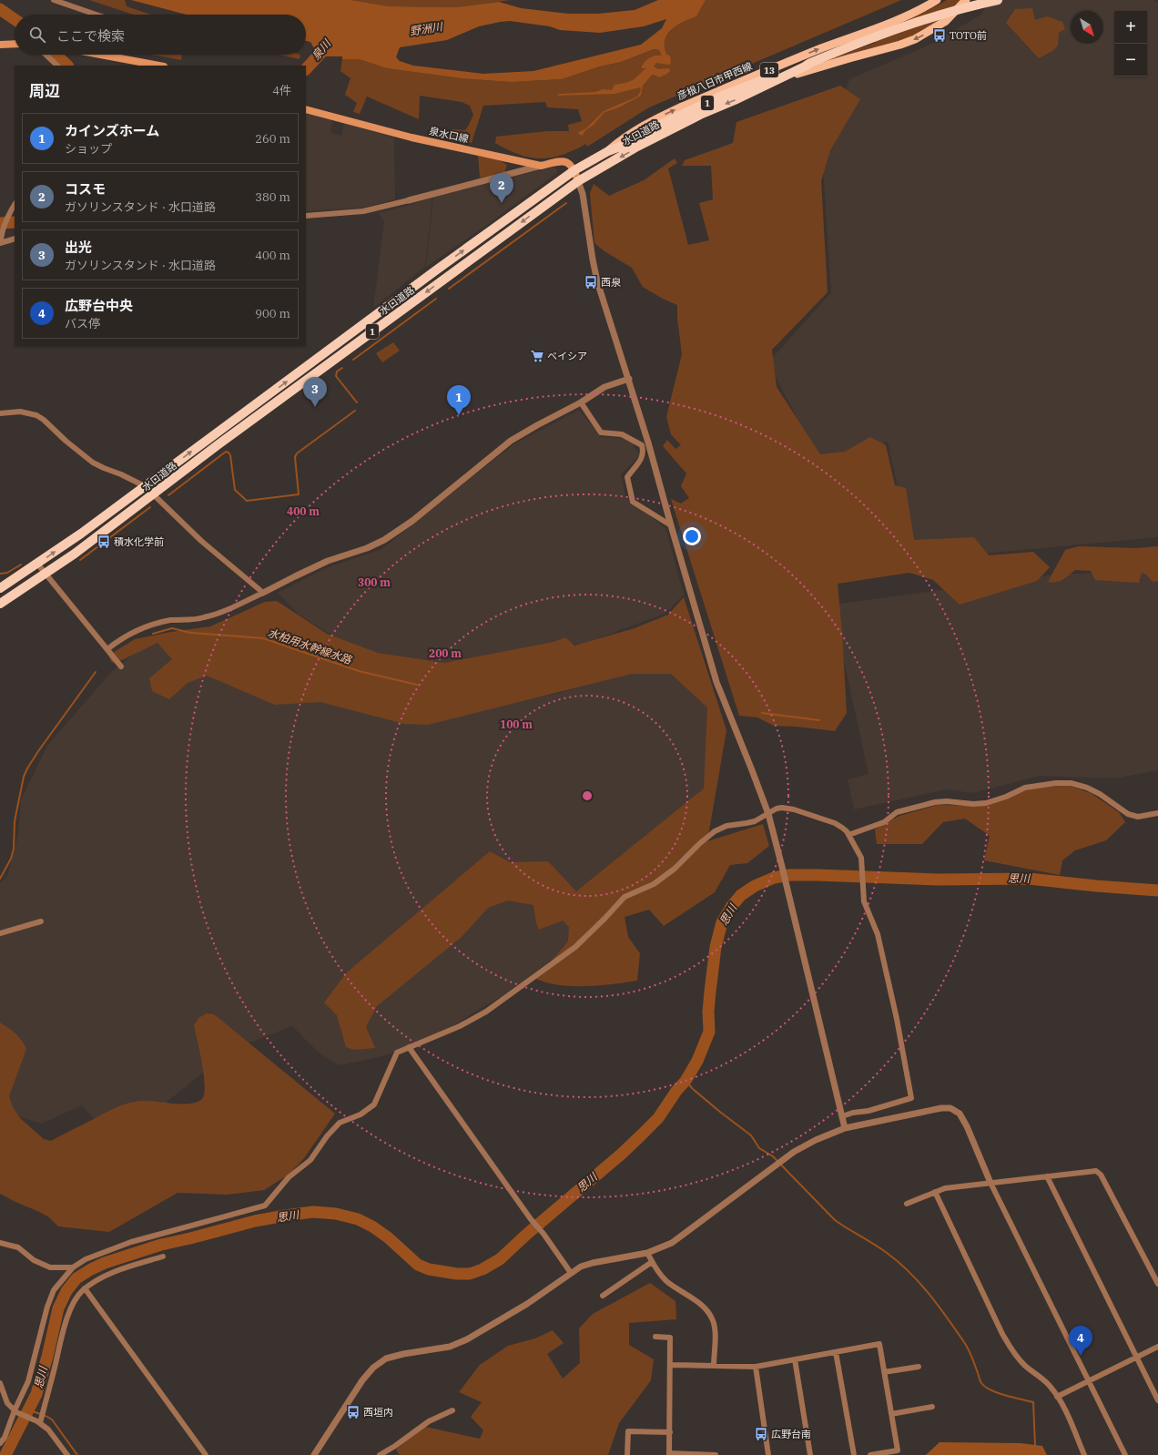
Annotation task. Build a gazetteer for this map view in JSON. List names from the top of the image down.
{
  "streets": {
    "highway": ["1", "水口道路"],
    "main road": ["13", "彦根八日市甲西線", "泉水口線"]
  },
  "crossings": [
    ["13", "水口道路"],
    ["彦根八日市甲西線", "水口道路"],
    ["水口道路", "泉水口線"]
  ],
  "water": [
    "野洲川",
    "泉川",
    "水柏用水幹線水路",
    "思川"
  ],
  "places": {
    "bus stop": [
      "TOTO前",
      "西泉",
      "積水化学前",
      "西垣内",
      "広野台南"
    ],
    "supermarket": ["ベイシア"]
  },
  "north": "bottom right",
  "page": {
    "map_buttons": ["+", "−"],
    "search": "ここで検索",
    "heading": ["周辺", "4件"],
    "list": [
      {
        "mark": "1",
        "name": "カインズホーム",
        "note": "ショップ",
        "value": "260 m"
      },
      {
        "mark": "2",
        "name": "コスモ",
        "note": "ガソリンスタンド · 水口道路",
        "value": "380 m"
      },
      {
        "mark": "3",
        "name": "出光",
        "note": "ガソリンスタンド · 水口道路",
        "value": "400 m"
      },
      {
        "mark": "4",
        "name": "広野台中央",
        "note": "バス停",
        "value": "900 m"
      }
    ],
    "pins": [
      "2",
      "3",
      "1",
      "4"
    ]
  },
  "rings": [
    "400 m",
    "300 m",
    "200 m",
    "100 m"
  ]
}
